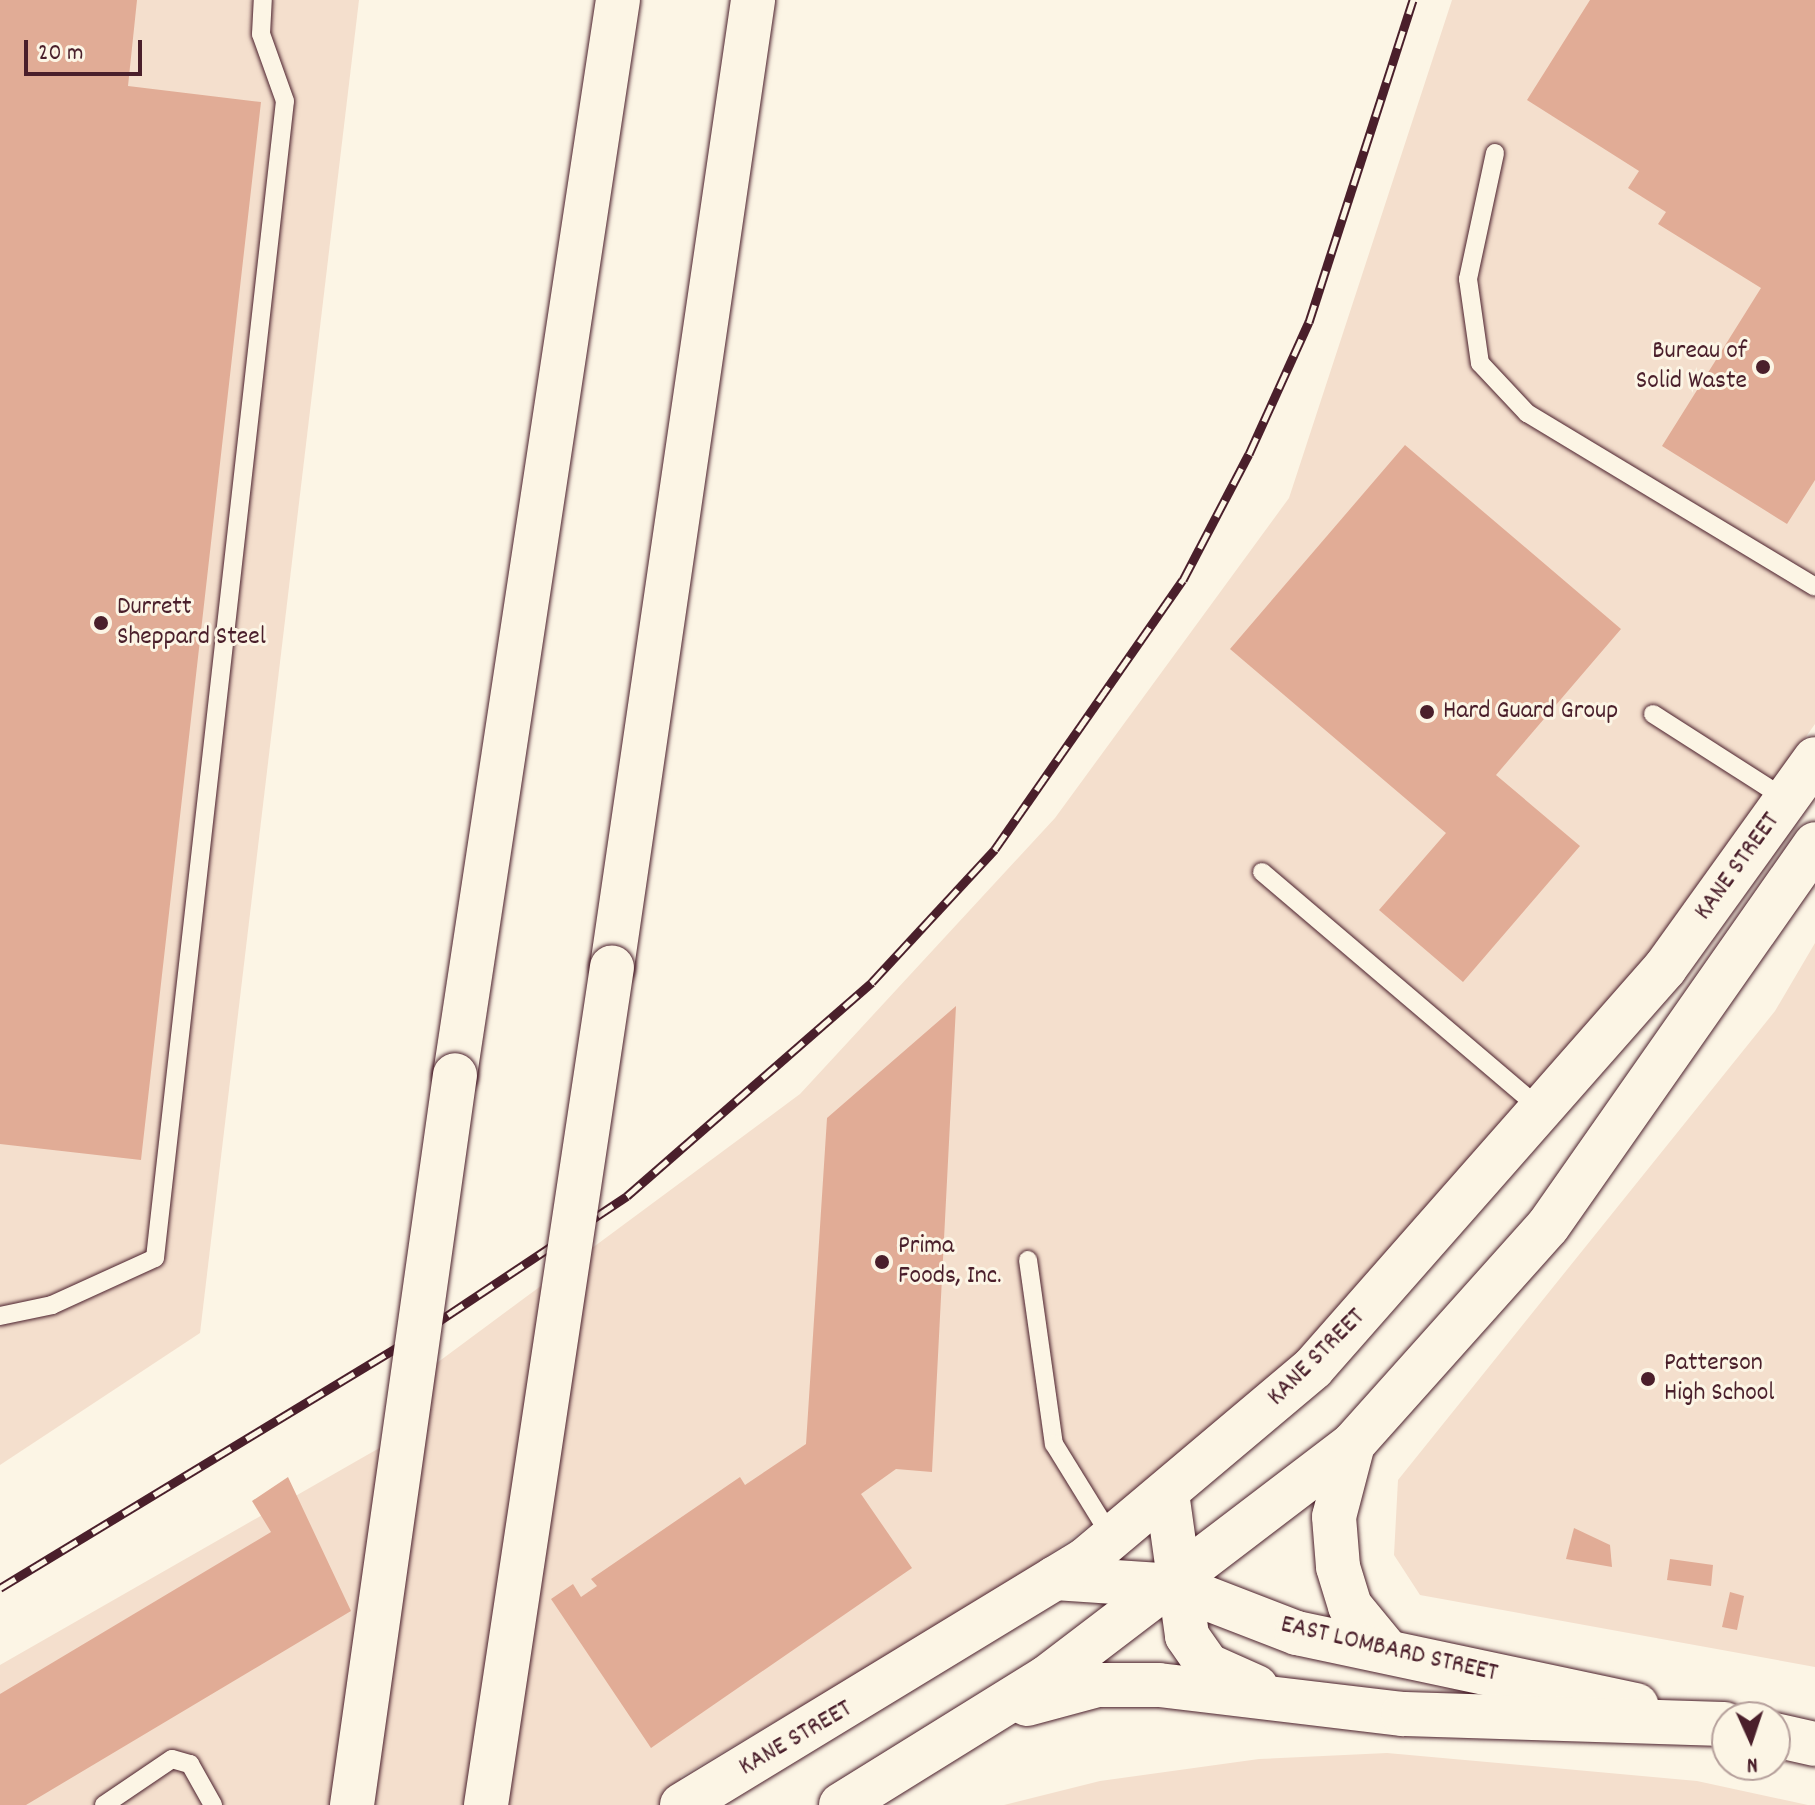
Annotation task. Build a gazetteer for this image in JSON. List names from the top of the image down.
{
  "streets": {
    "main road": ["KANE STREET", "EAST LOMBARD STREET"]
  },
  "crossings": [
    ["KANE STREET", "EAST LOMBARD STREET"]
  ],
  "places": [
    "Bureau of Solid Waste",
    "Durrett Sheppard Steel",
    "Hard Guard Group",
    "Prima Foods, Inc.",
    "Patterson High School"
  ],
  "scale_bar": "20 m",
  "north": "bottom"
}
